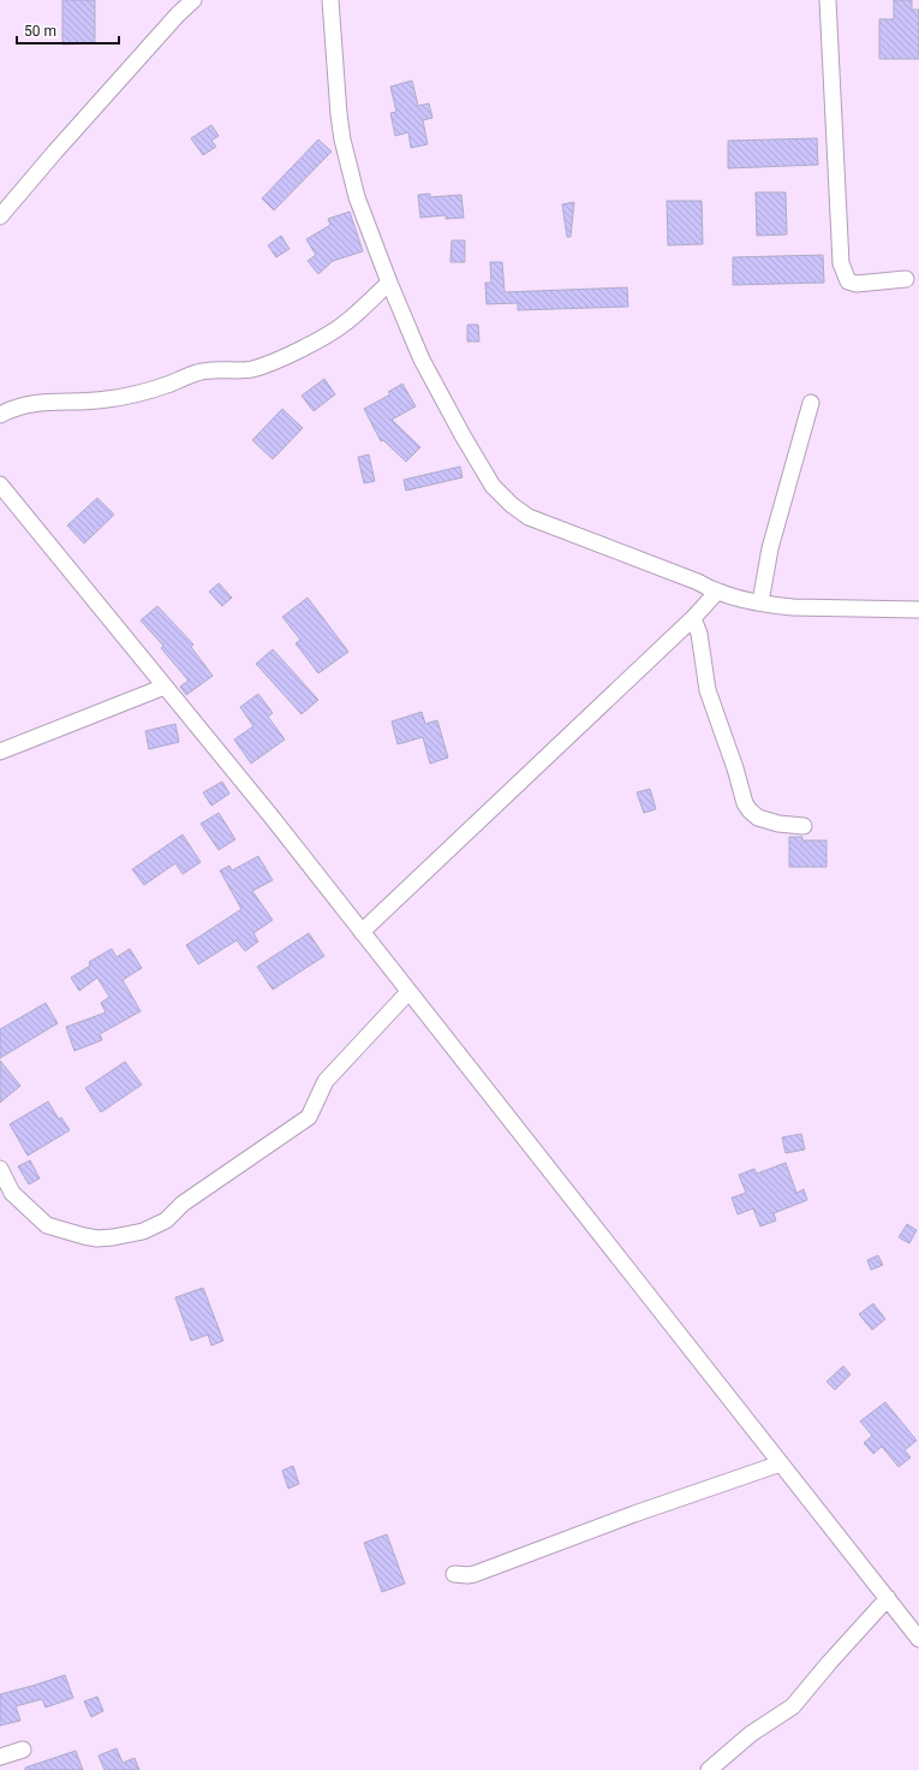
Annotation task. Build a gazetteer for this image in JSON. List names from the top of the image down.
{
  "scale_bar": "50 m"
}
